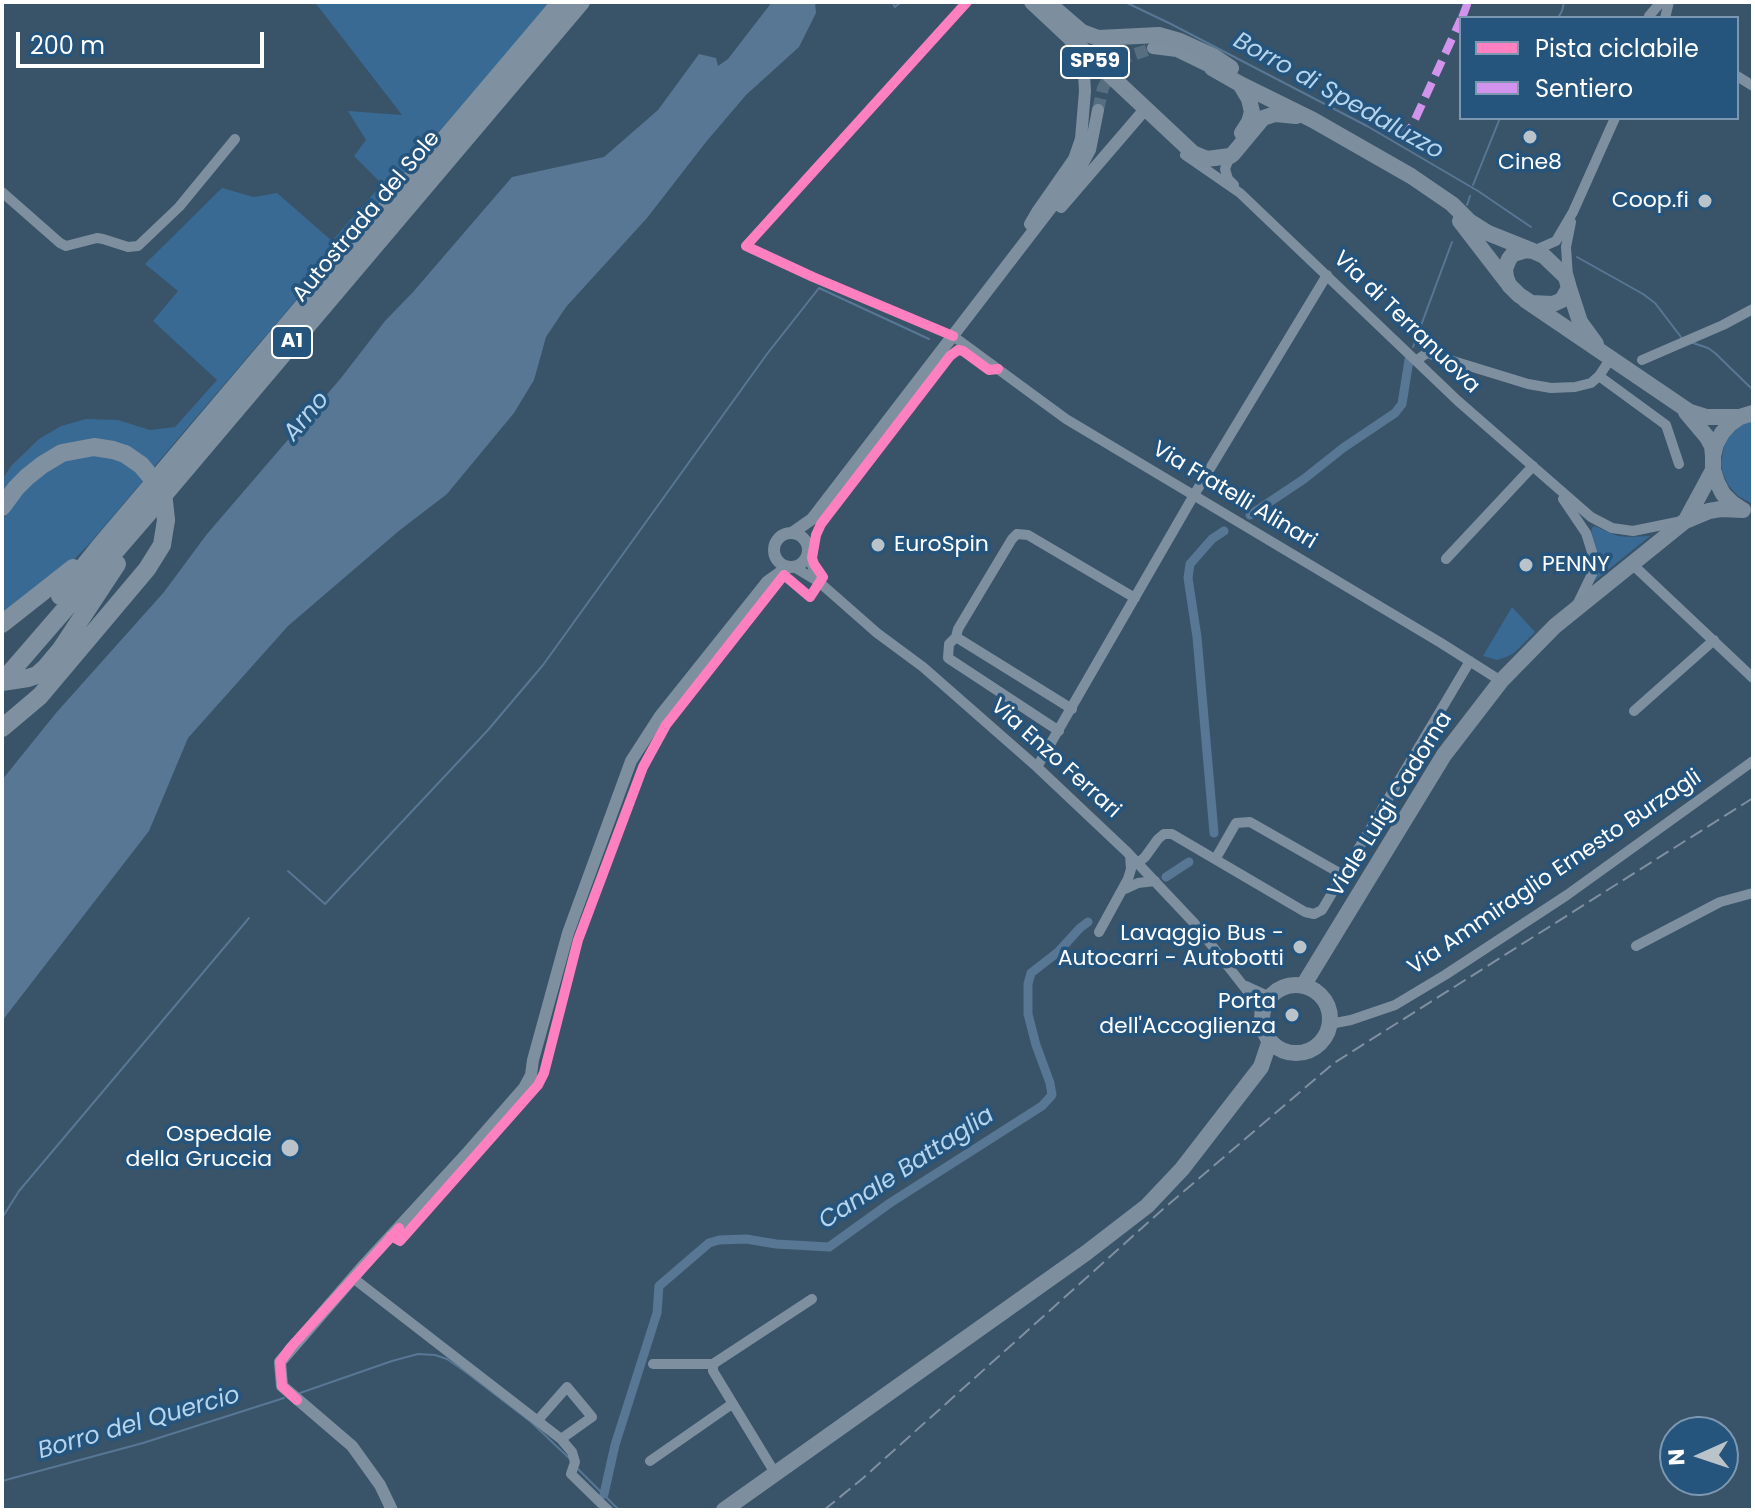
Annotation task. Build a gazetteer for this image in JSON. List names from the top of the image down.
{
  "streets": {
    "highway": ["Autostrada del Sole", "A1"],
    "main road": ["SP59", "Viale Luigi Cadorna"],
    "street": [
      "Via di Terranuova",
      "Via Fratelli Alinari",
      "Via Enzo Ferrari",
      "Via Ammiraglio Ernesto Burzagli"
    ]
  },
  "crossings": [
    ["SP59", "Via di Terranuova"],
    ["Via di Terranuova", "Viale Luigi Cadorna"],
    ["Via Fratelli Alinari", "Viale Luigi Cadorna"],
    ["Via Enzo Ferrari", "Viale Luigi Cadorna"],
    ["Via Enzo Ferrari", "Via Ammiraglio Ernesto Burzagli"],
    ["Viale Luigi Cadorna", "Via Ammiraglio Ernesto Burzagli"]
  ],
  "water": [
    "Borro di Spedaluzzo",
    "Arno",
    "Canale Battaglia",
    "Borro del Quercio"
  ],
  "places": [
    "Cine8",
    "Coop.fi",
    "EuroSpin",
    "PENNY",
    "Lavaggio Bus - Autocarri - Autobotti",
    "Porta dell'Accoglienza",
    "Ospedale della Gruccia"
  ],
  "legend": ["Pista ciclabile", "Sentiero"],
  "scale_bar": "200 m",
  "north": "left"
}
